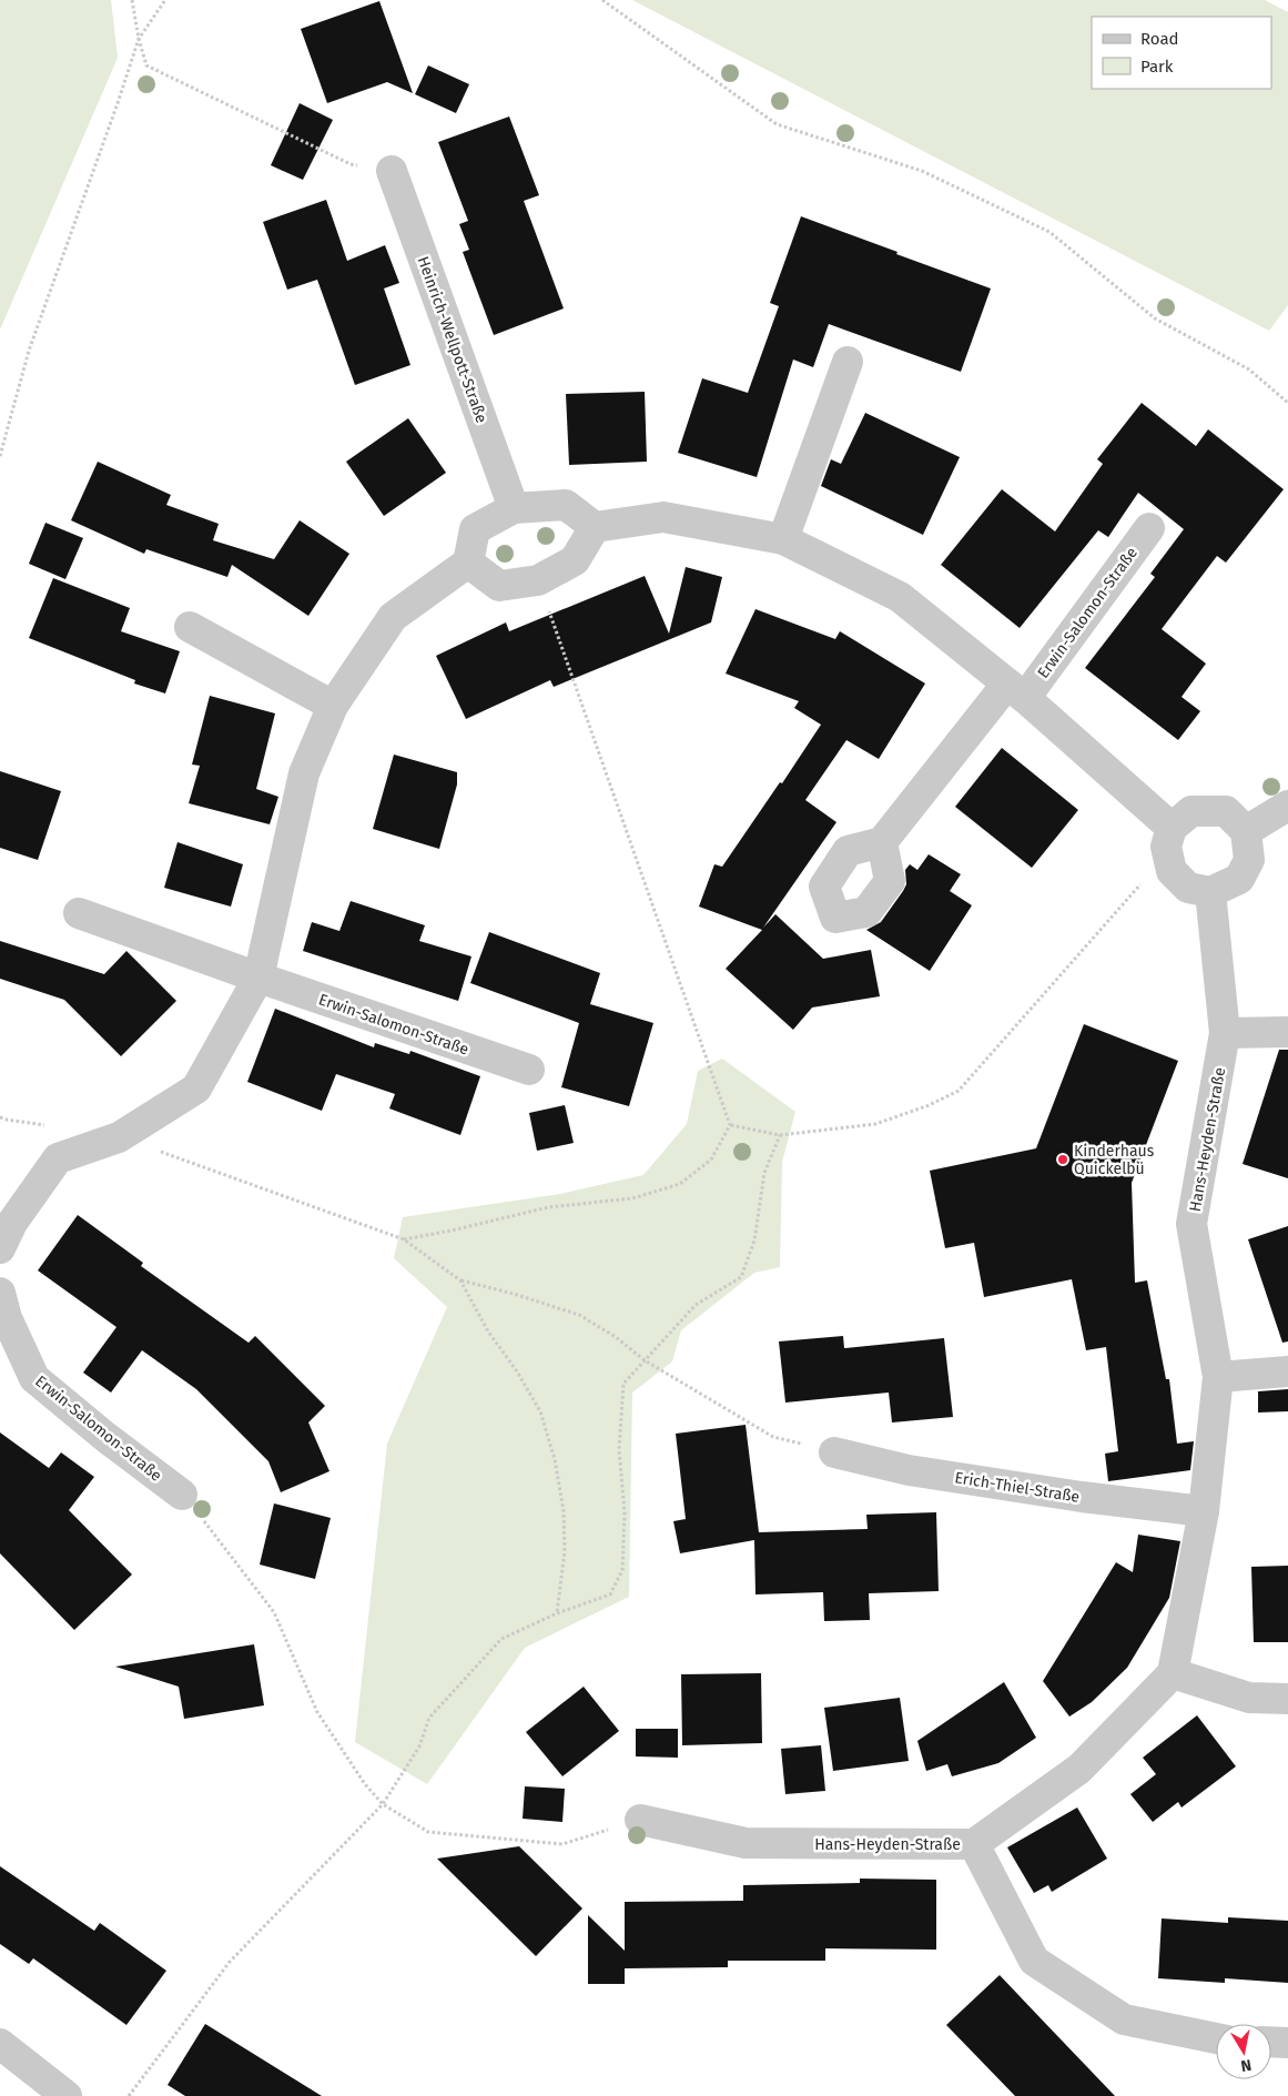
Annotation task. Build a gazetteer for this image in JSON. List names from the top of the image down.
{
  "streets": {
    "street": [
      "Heinrich-Wellpott-Straße",
      "Erwin-Salomon-Straße",
      "Hans-Heyden-Straße",
      "Erich-Thiel-Straße"
    ]
  },
  "crossings": [
    ["Hans-Heyden-Straße", "Erich-Thiel-Straße"]
  ],
  "places": ["Kinderhaus Quickelbü"],
  "legend": ["Road", "Park"],
  "north": "bottom"
}
